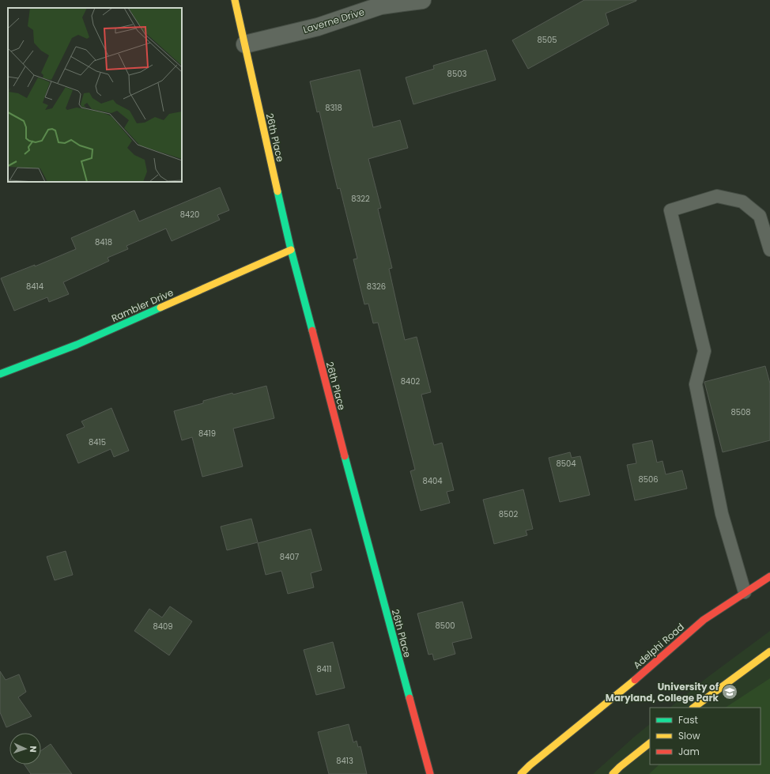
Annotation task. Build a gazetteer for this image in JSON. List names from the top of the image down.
{
  "streets": {
    "street": [
      "Laverne Drive",
      "26th Place",
      "Rambler Drive",
      "Adelphi Road"
    ]
  },
  "crossings": [
    ["Laverne Drive", "26th Place"],
    ["26th Place", "Rambler Drive"]
  ],
  "places": {
    "school or university": ["University of Maryland, College Park"]
  },
  "house_numbers": [
    "8505",
    "8503",
    "8318",
    "8322",
    "8420",
    "8418",
    "8414",
    "8326",
    "8402",
    "8508",
    "8419",
    "8415",
    "8504",
    "8506",
    "8404",
    "8502",
    "8407",
    "8500",
    "8409",
    "8411",
    "8413"
  ],
  "legend": ["Fast", "Slow", "Jam"],
  "north": "right"
}
